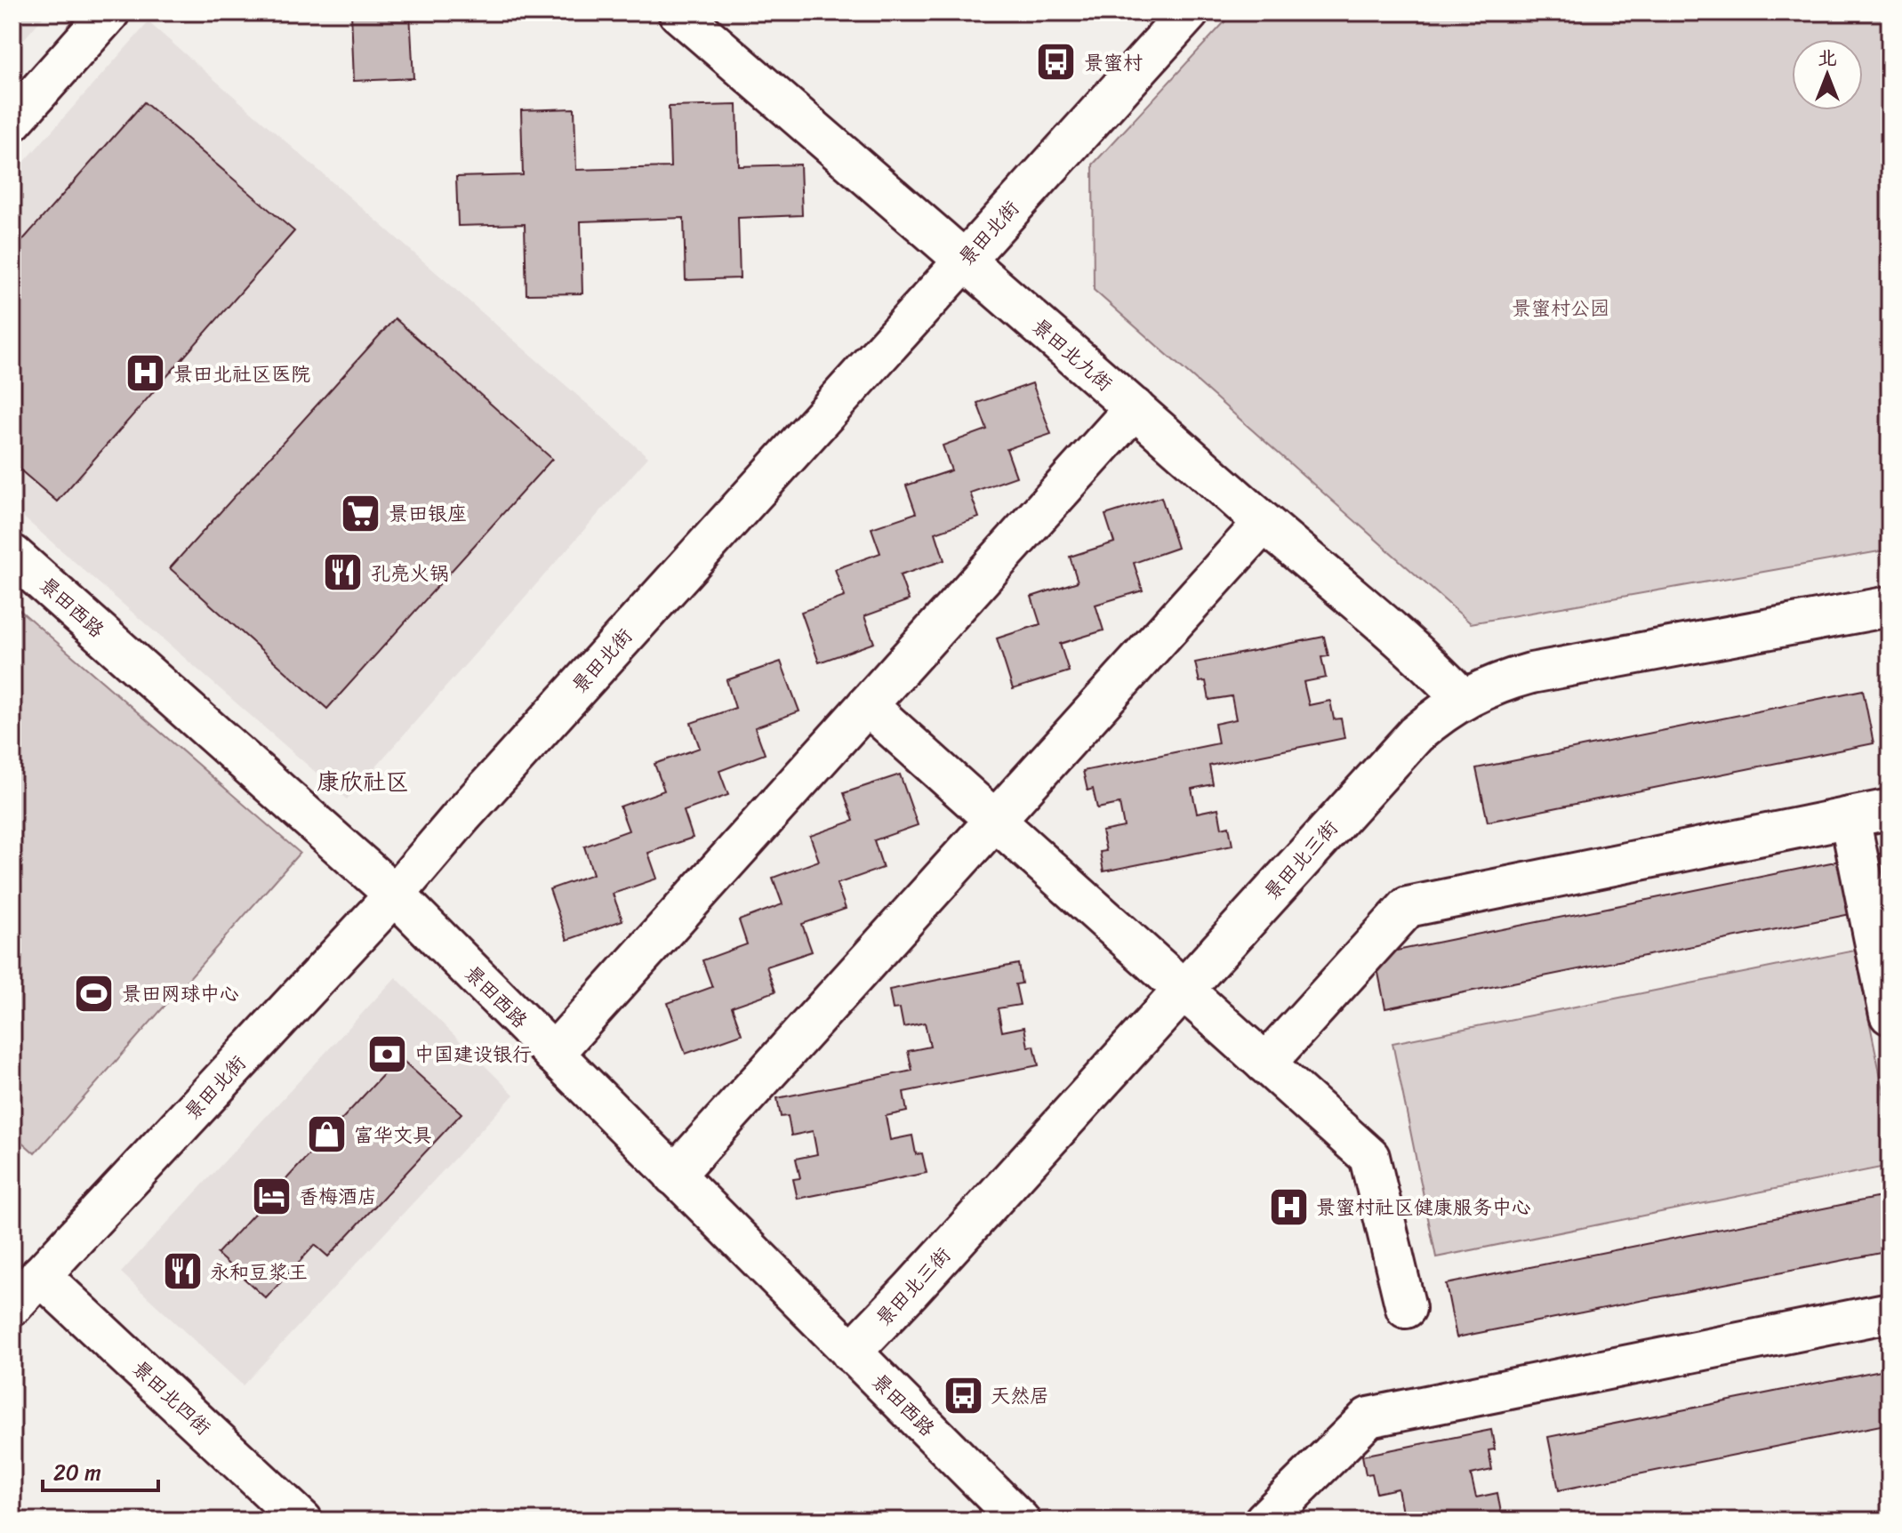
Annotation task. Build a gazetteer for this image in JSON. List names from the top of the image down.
{
  "streets": {
    "street": [
      "景田北街",
      "景田北九街",
      "景田西路",
      "景田北三街",
      "景田北四街"
    ]
  },
  "crossings": [
    ["景田北街", "景田北九街"],
    ["景田北街", "景田西路"],
    ["景田北街", "景田北四街"],
    ["景田北九街", "景田北三街"],
    ["景田西路", "景田北三街"]
  ],
  "districts": ["康欣社区"],
  "parks": ["景蜜村公园"],
  "places": {
    "bus stop": ["景蜜村", "天然居"],
    "hospital": ["景田北社区医院", "景蜜村社区健康服务中心"],
    "supermarket": ["景田银座"],
    "restaurant": ["孔亮火锅", "永和豆浆王"],
    "sports": ["景田网球中心"],
    "bank": ["中国建设银行"],
    "shop": ["富华文具"],
    "hotel": ["香梅酒店"]
  },
  "scale_bar": "20 m",
  "north": "top"
}
